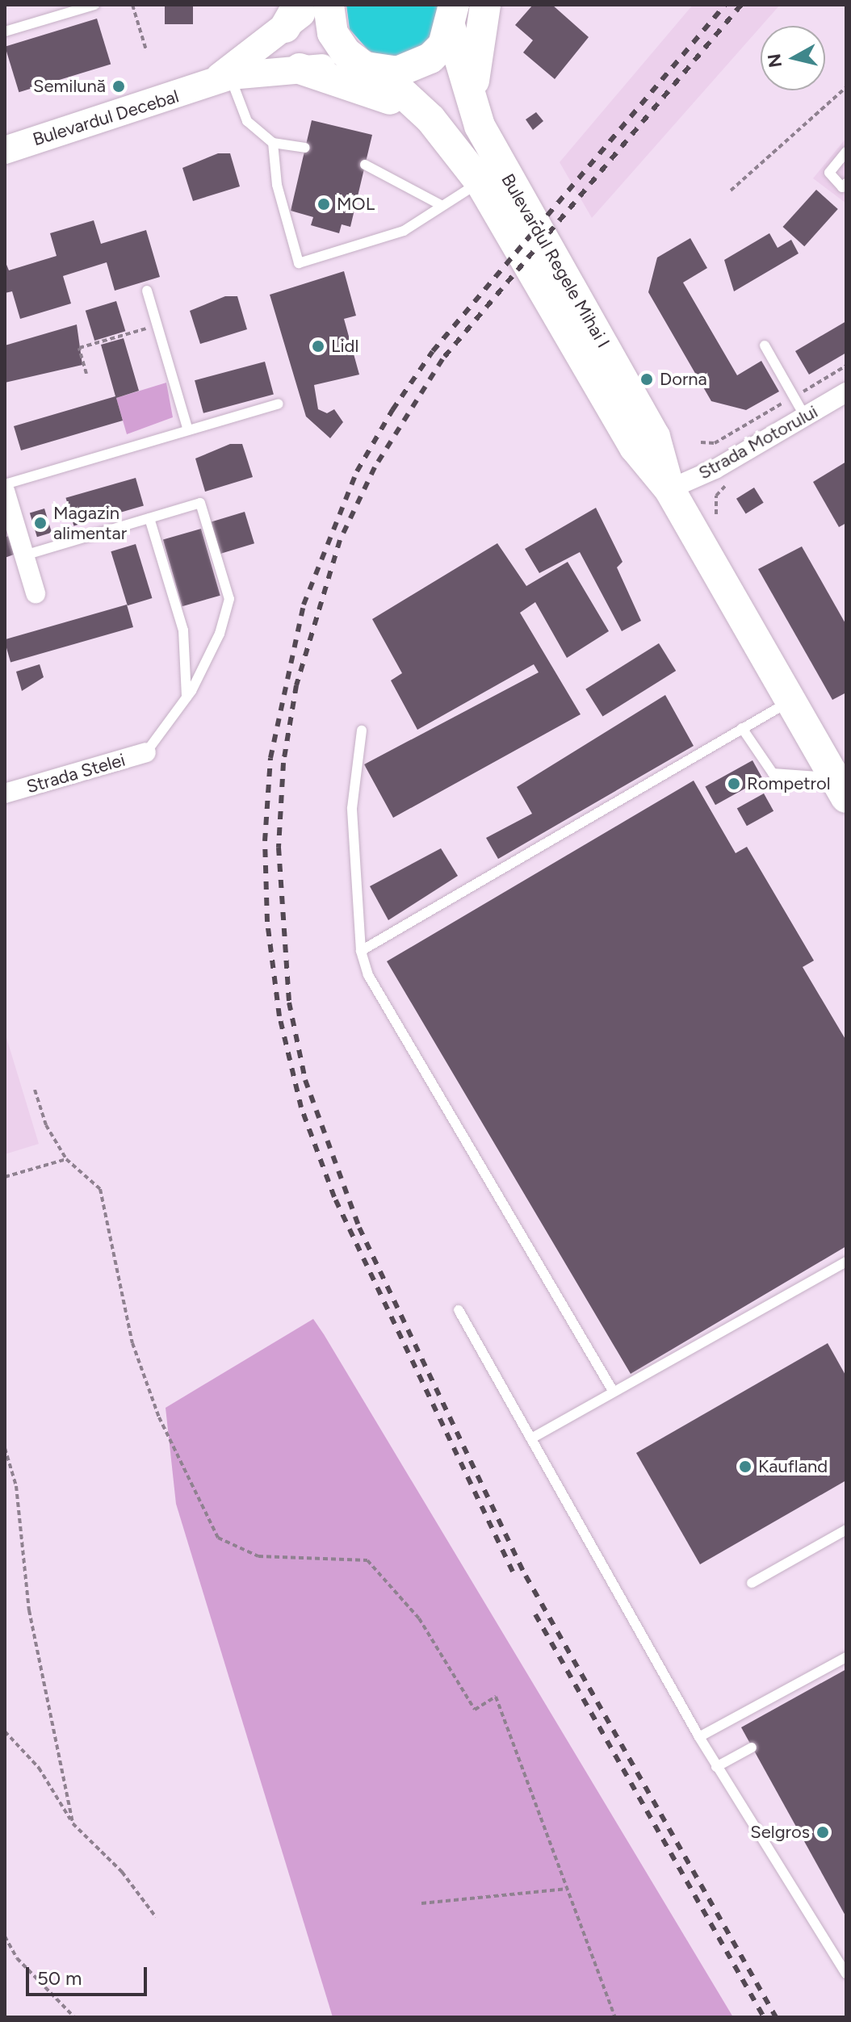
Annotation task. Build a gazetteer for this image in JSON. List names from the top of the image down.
{
  "streets": {
    "main road": ["Bulevardul Decebal", "Bulevardul Regele Mihai I"],
    "street": ["Strada Motorului", "Strada Stelei"]
  },
  "crossings": [
    ["Bulevardul Decebal", "Bulevardul Regele Mihai I"],
    ["Bulevardul Regele Mihai I", "Strada Motorului"]
  ],
  "places": [
    "Semilună",
    "MOL",
    "Lidl",
    "Dorna",
    "Magazin alimentar",
    "Rompetrol",
    "Kaufland",
    "Selgros"
  ],
  "scale_bar": "50 m",
  "north": "left"
}
